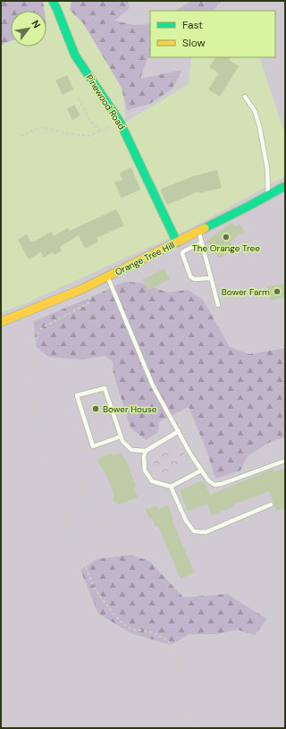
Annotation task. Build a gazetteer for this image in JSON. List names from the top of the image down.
{
  "streets": {
    "main road": ["Pinewood Road", "Orange Tree Hill"]
  },
  "crossings": [
    ["Pinewood Road", "Orange Tree Hill"]
  ],
  "places": ["The Orange Tree", "Bower Farm", "Bower House"],
  "legend": ["Fast", "Slow"],
  "north": "top right"
}
